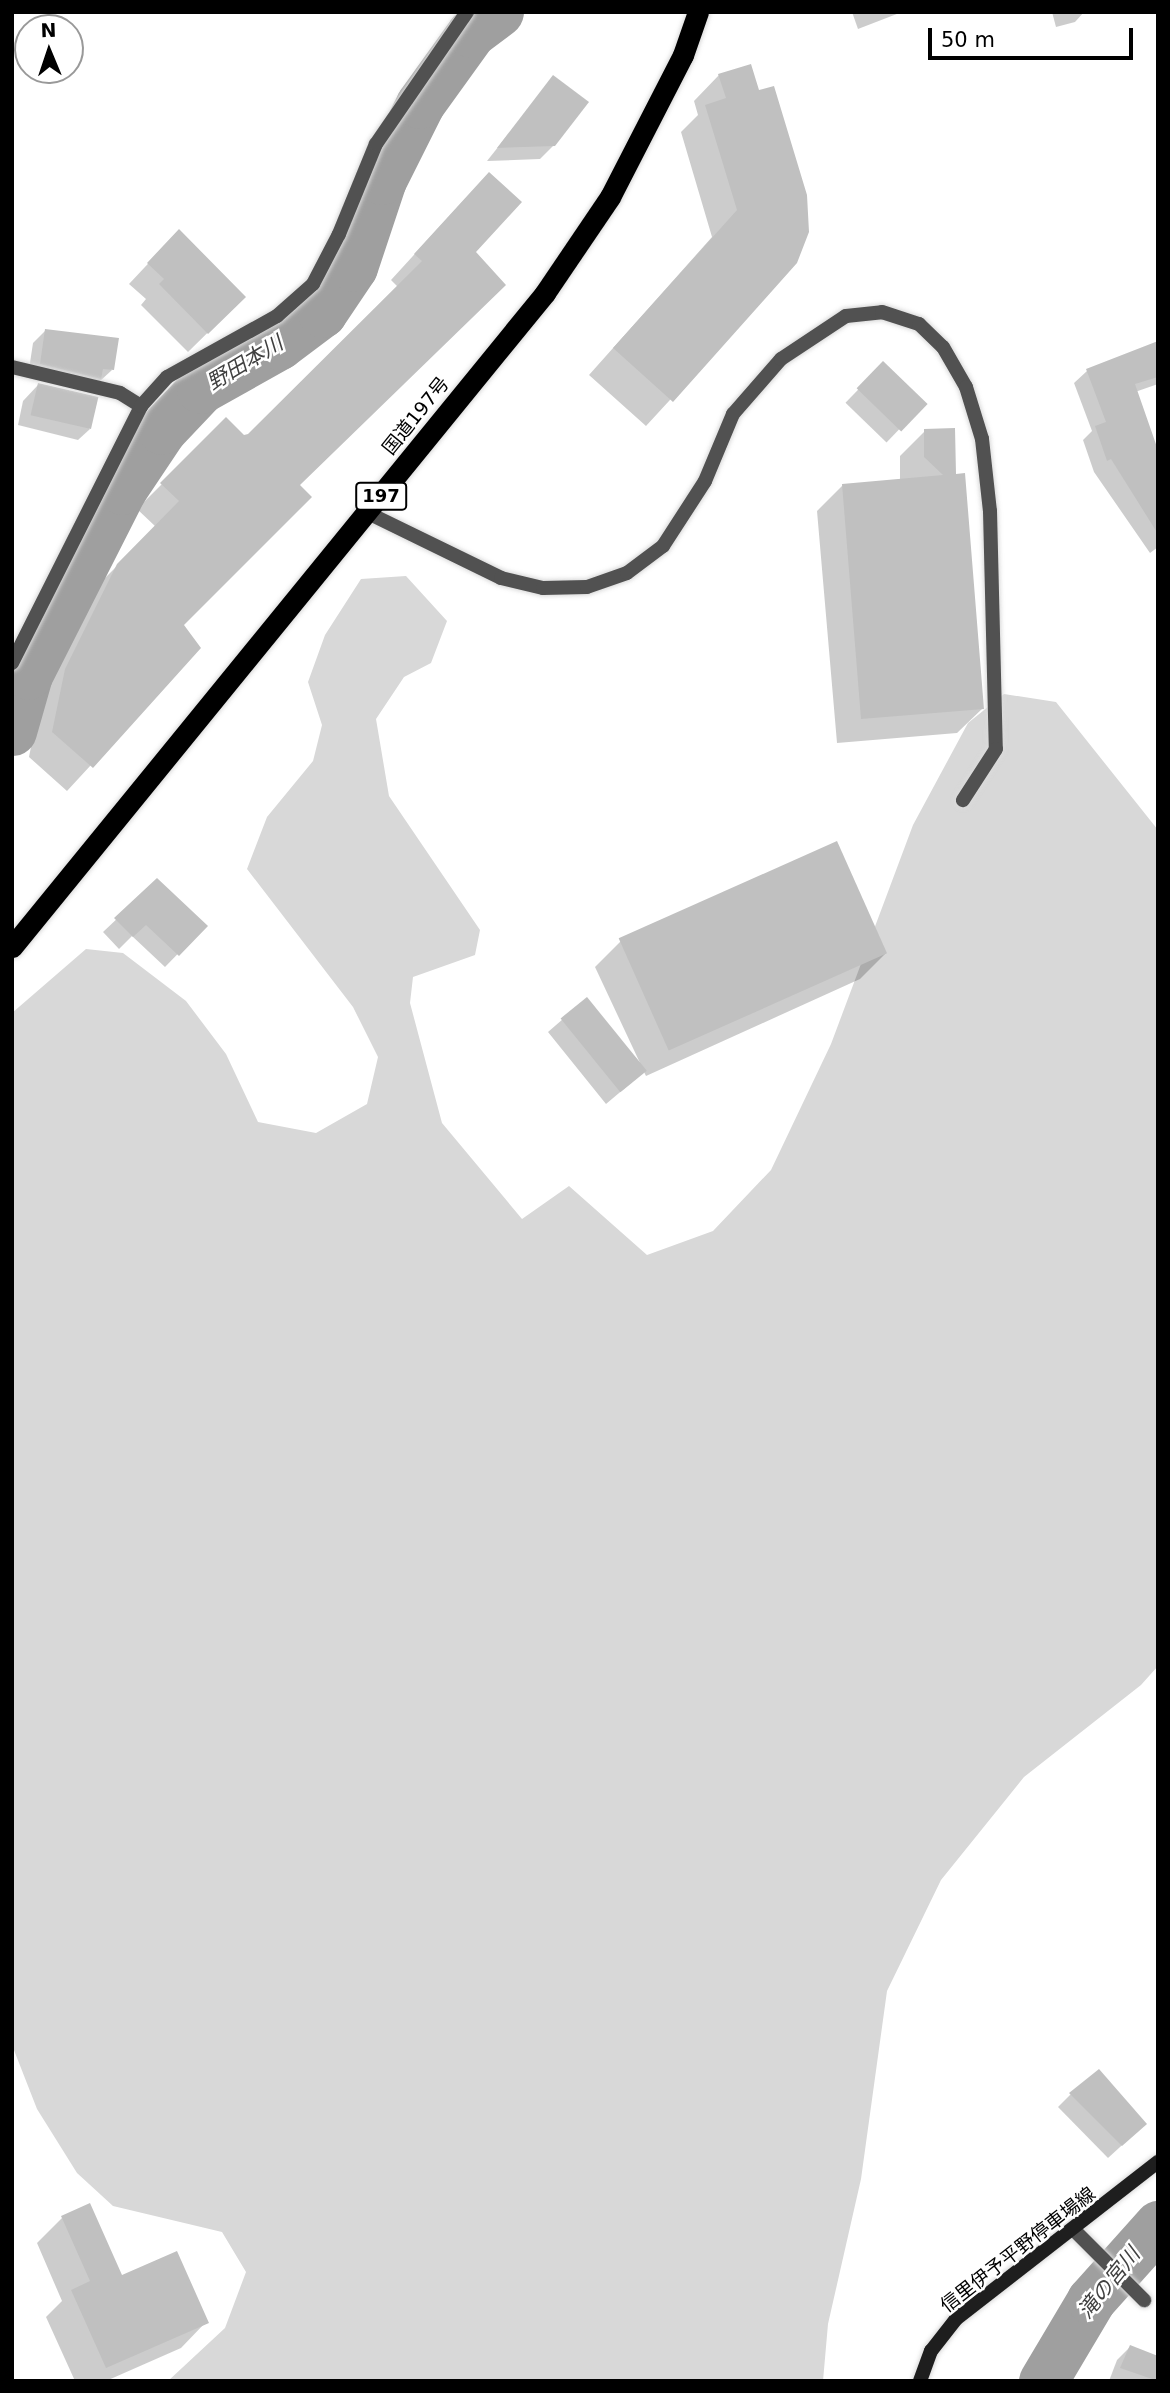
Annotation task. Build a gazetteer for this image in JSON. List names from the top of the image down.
{
  "streets": {
    "highway": ["国道197号", "197"],
    "main road": ["信里伊予平野停車場線"]
  },
  "water": ["野田本川", "滝の宮川"],
  "scale_bar": "50 m",
  "north": "top"
}
